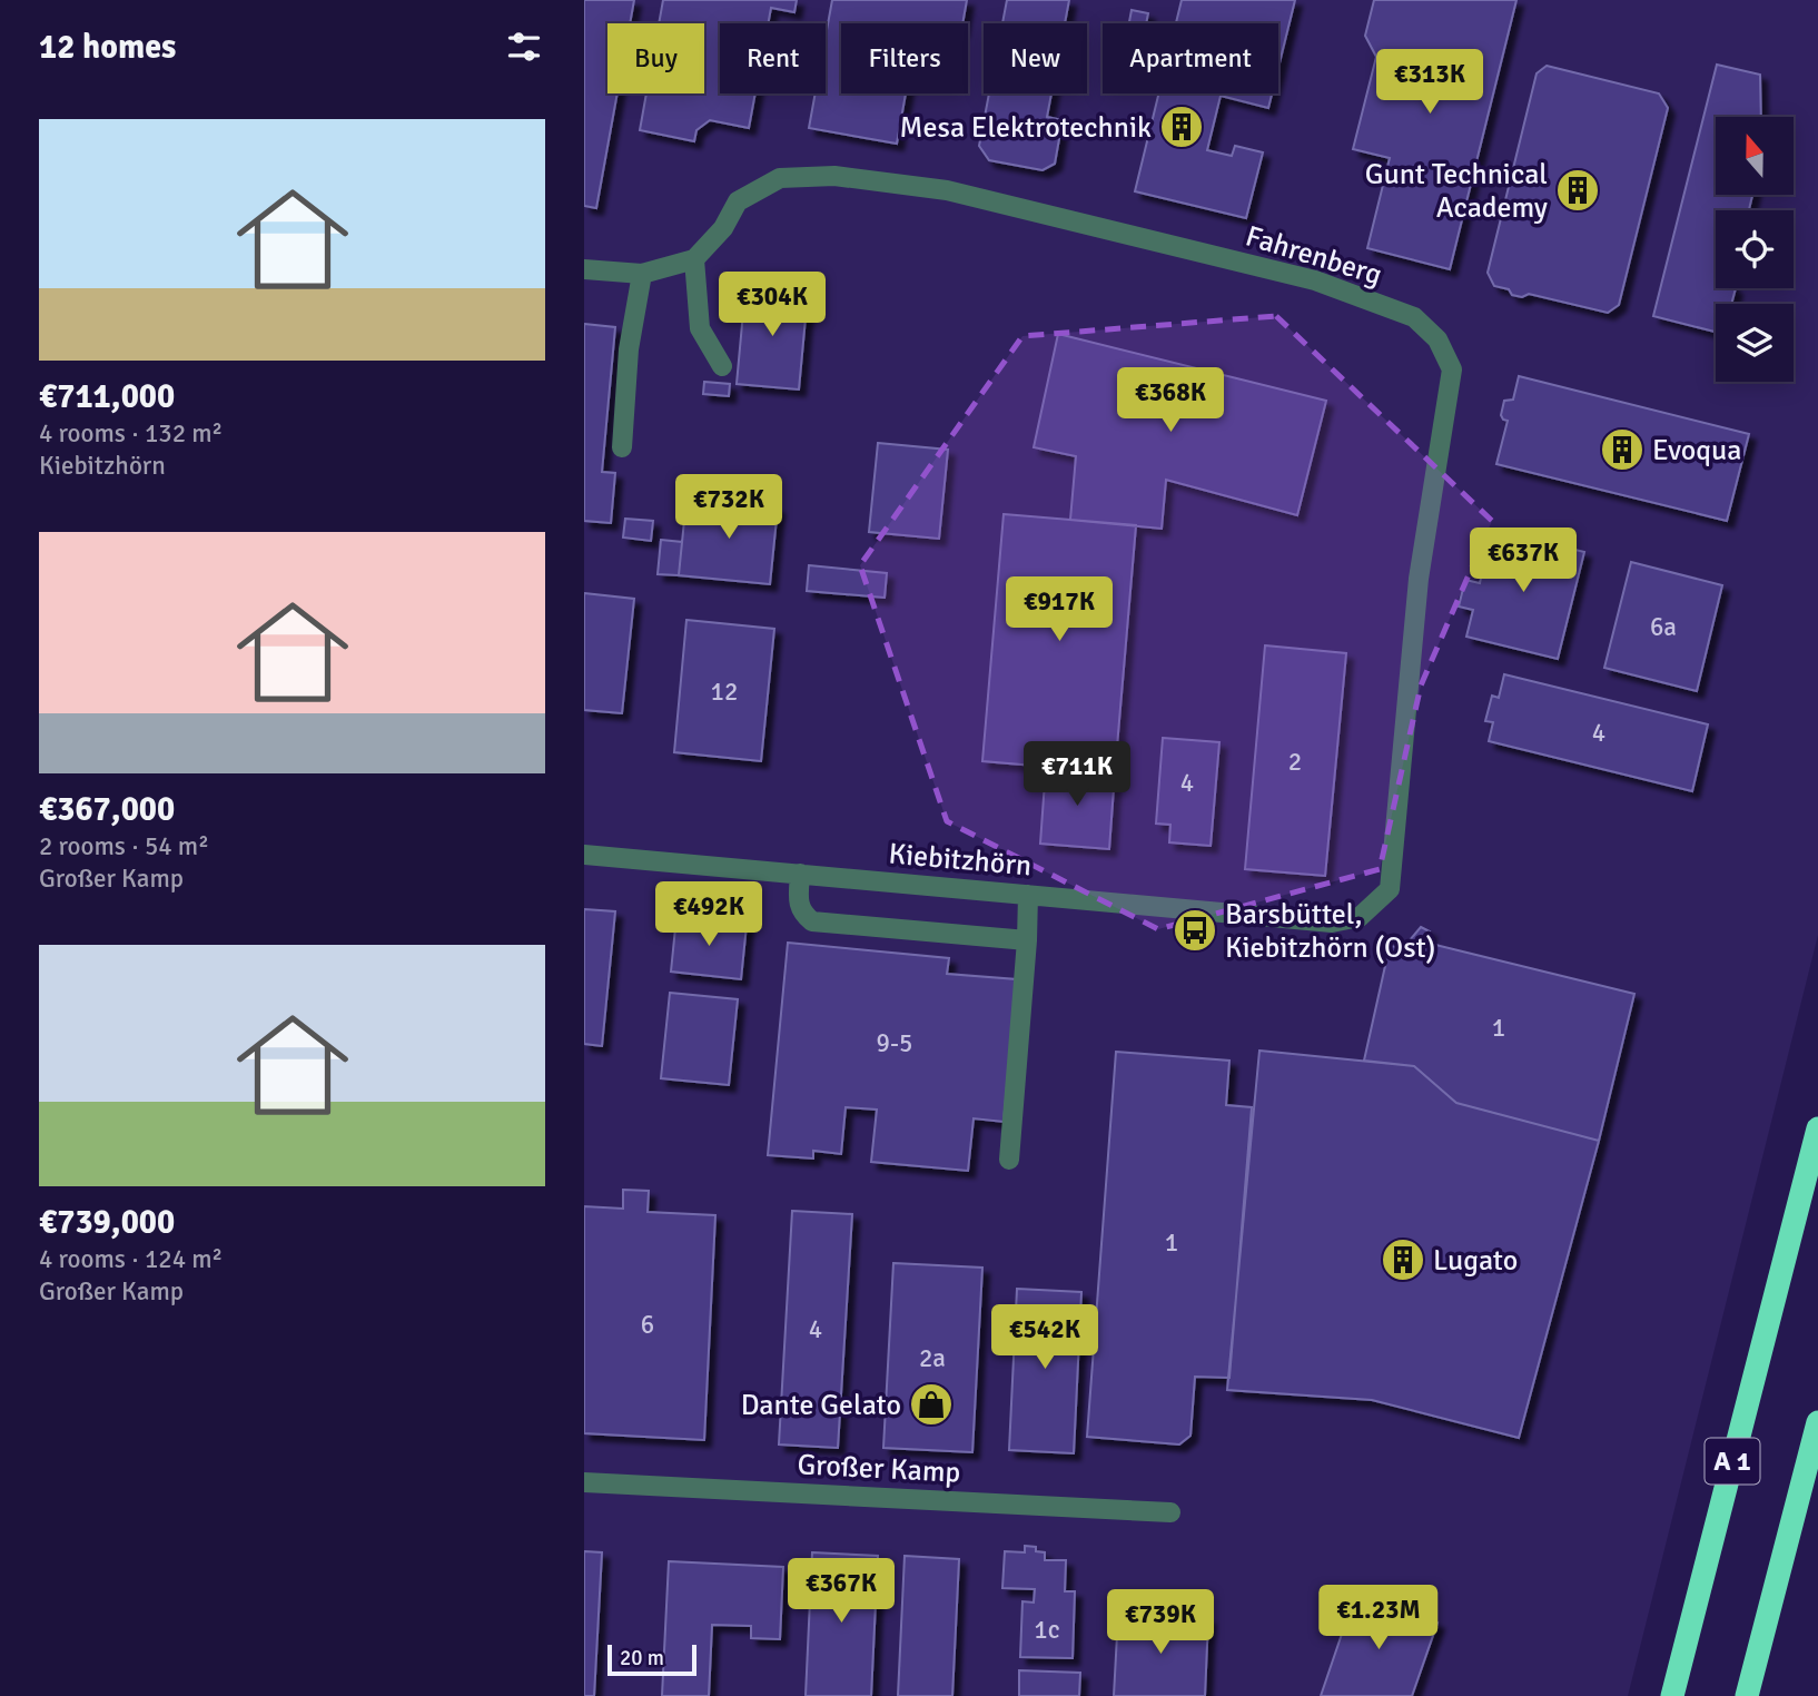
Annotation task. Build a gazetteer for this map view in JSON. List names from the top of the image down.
{
  "streets": {
    "highway": ["A 1"],
    "street": ["Fahrenberg", "Kiebitzhörn", "Großer Kamp"]
  },
  "crossings": [
    ["Fahrenberg", "Kiebitzhörn"]
  ],
  "places": {
    "building": [
      "Mesa Elektrotechnik",
      "Gunt Technical Academy",
      "Evoqua",
      "Lugato"
    ],
    "bus stop": ["Barsbüttel, Kiebitzhörn (Ost)"],
    "shop": ["Dante Gelato"]
  },
  "house_numbers": [
    "6a",
    "12",
    "4",
    "2",
    "4",
    "1",
    "9-5",
    "1",
    "6",
    "4",
    "2a",
    "1c"
  ],
  "scale_bar": "20 m",
  "north": "top",
  "page": {
    "heading": "12 homes",
    "chip": [
      "Buy",
      "Rent",
      "Filters",
      "New",
      "Apartment"
    ],
    "price": [
      "€313K",
      "€304K",
      "€368K",
      "€732K",
      "€637K",
      "€917K",
      "€711K",
      "€492K",
      "€542K",
      "€367K",
      "€1.23M",
      "€739K"
    ],
    "list": [
      {
        "name": "€711,000",
        "note": "4 rooms · 132 m² · Kiebitzhörn"
      },
      {
        "name": "€367,000",
        "note": "2 rooms · 54 m² · Großer Kamp"
      },
      {
        "name": "€739,000",
        "note": "4 rooms · 124 m² · Großer Kamp"
      }
    ],
    "scale": "20 m"
  }
}
